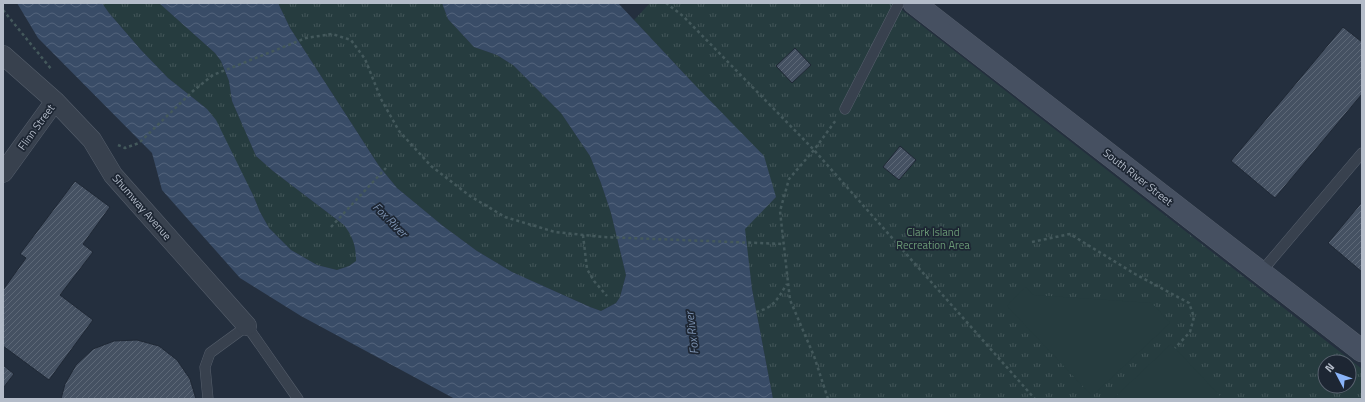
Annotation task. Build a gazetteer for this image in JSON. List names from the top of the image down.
{
  "streets": {
    "main road": ["South River Street"],
    "street": ["Flinn Street", "Shumway Avenue"]
  },
  "crossings": [
    ["Flinn Street", "Shumway Avenue"]
  ],
  "water": ["Fox River"],
  "parks": ["Clark Island Recreation Area"],
  "north": "top left"
}
